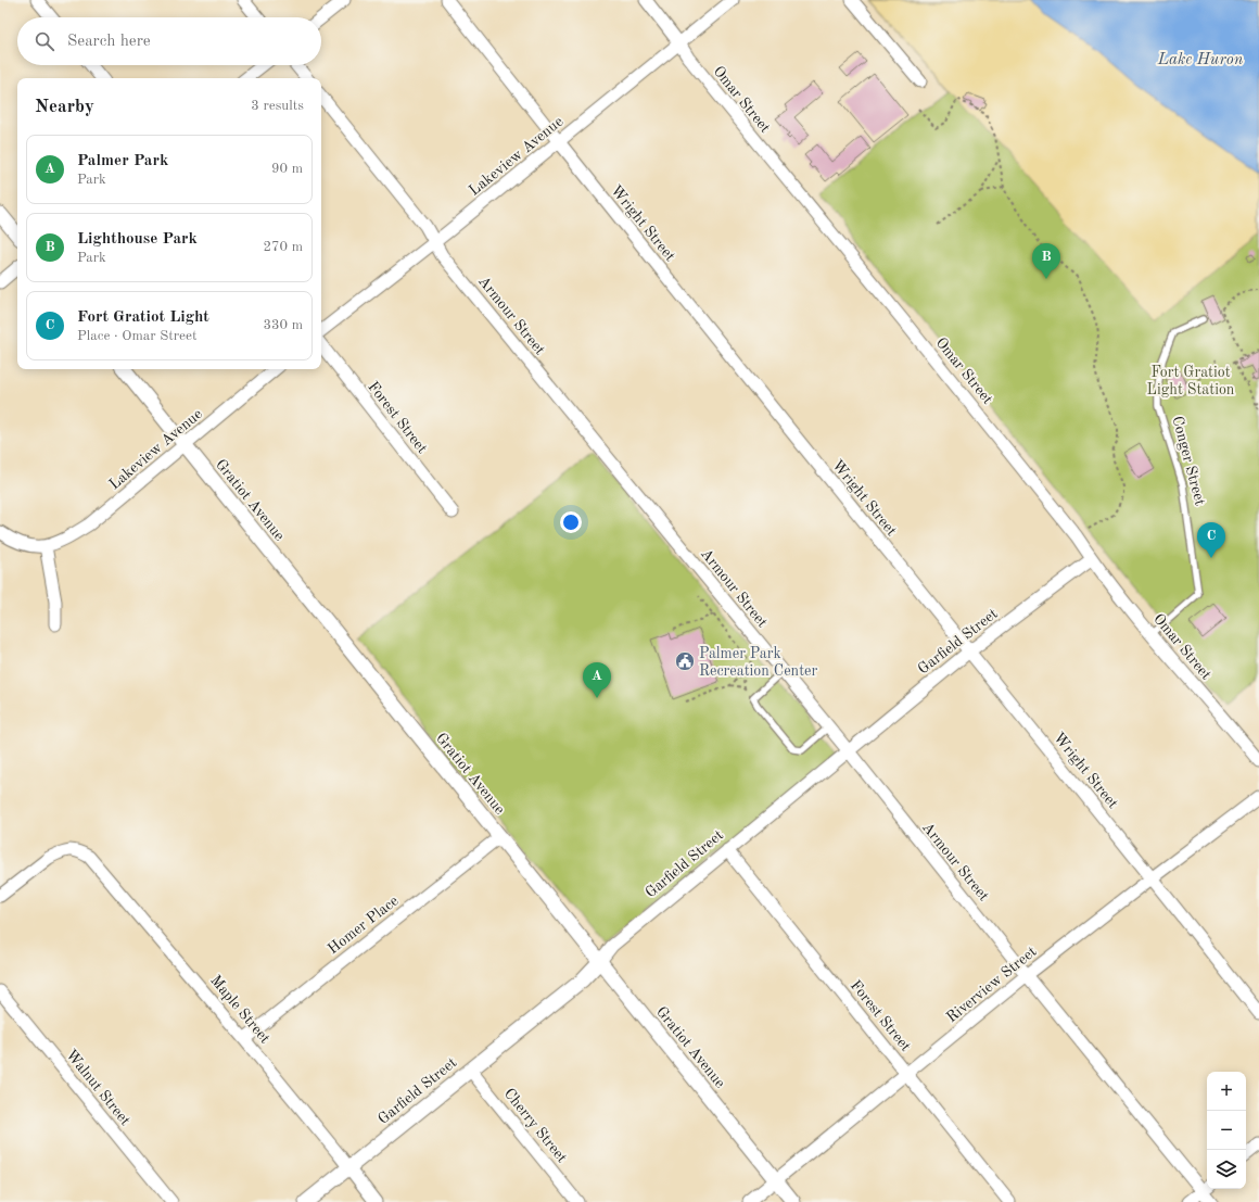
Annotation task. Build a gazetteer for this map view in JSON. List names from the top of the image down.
{
  "streets": {
    "street": [
      "Omar Street",
      "Lakeview Avenue",
      "Wright Street",
      "Armour Street",
      "Forest Street",
      "Gratiot Avenue",
      "Garfield Street",
      "Homer Place",
      "Riverview Street",
      "Maple Street",
      "Walnut Street",
      "Cherry Street"
    ],
    "lane": ["Conger Street"]
  },
  "crossings": [
    ["Omar Street", "Lakeview Avenue"],
    ["Omar Street", "Conger Street"],
    ["Omar Street", "Garfield Street"],
    ["Lakeview Avenue", "Wright Street"],
    ["Lakeview Avenue", "Armour Street"],
    ["Lakeview Avenue", "Gratiot Avenue"],
    ["Wright Street", "Garfield Street"],
    ["Wright Street", "Riverview Street"],
    ["Armour Street", "Garfield Street"],
    ["Armour Street", "Riverview Street"],
    ["Forest Street", "Garfield Street"],
    ["Forest Street", "Riverview Street"],
    ["Gratiot Avenue", "Garfield Street"],
    ["Gratiot Avenue", "Homer Place"],
    ["Gratiot Avenue", "Riverview Street"],
    ["Garfield Street", "Maple Street"],
    ["Garfield Street", "Cherry Street"],
    ["Homer Place", "Maple Street"]
  ],
  "water": ["Lake Huron"],
  "parks": ["Fort Gratiot Light Station"],
  "places": {
    "public building": ["Palmer Park Recreation Center"]
  },
  "page": {
    "search": "Search here",
    "heading": ["Nearby", "3 results"],
    "list": [
      {
        "mark": "A",
        "name": "Palmer Park",
        "note": "Park",
        "value": "90 m"
      },
      {
        "mark": "B",
        "name": "Lighthouse Park",
        "note": "Park",
        "value": "270 m"
      },
      {
        "mark": "C",
        "name": "Fort Gratiot Light",
        "note": "Place · Omar Street",
        "value": "330 m"
      }
    ],
    "pins": ["B", "C", "A"],
    "map_buttons": ["+", "−"]
  }
}
